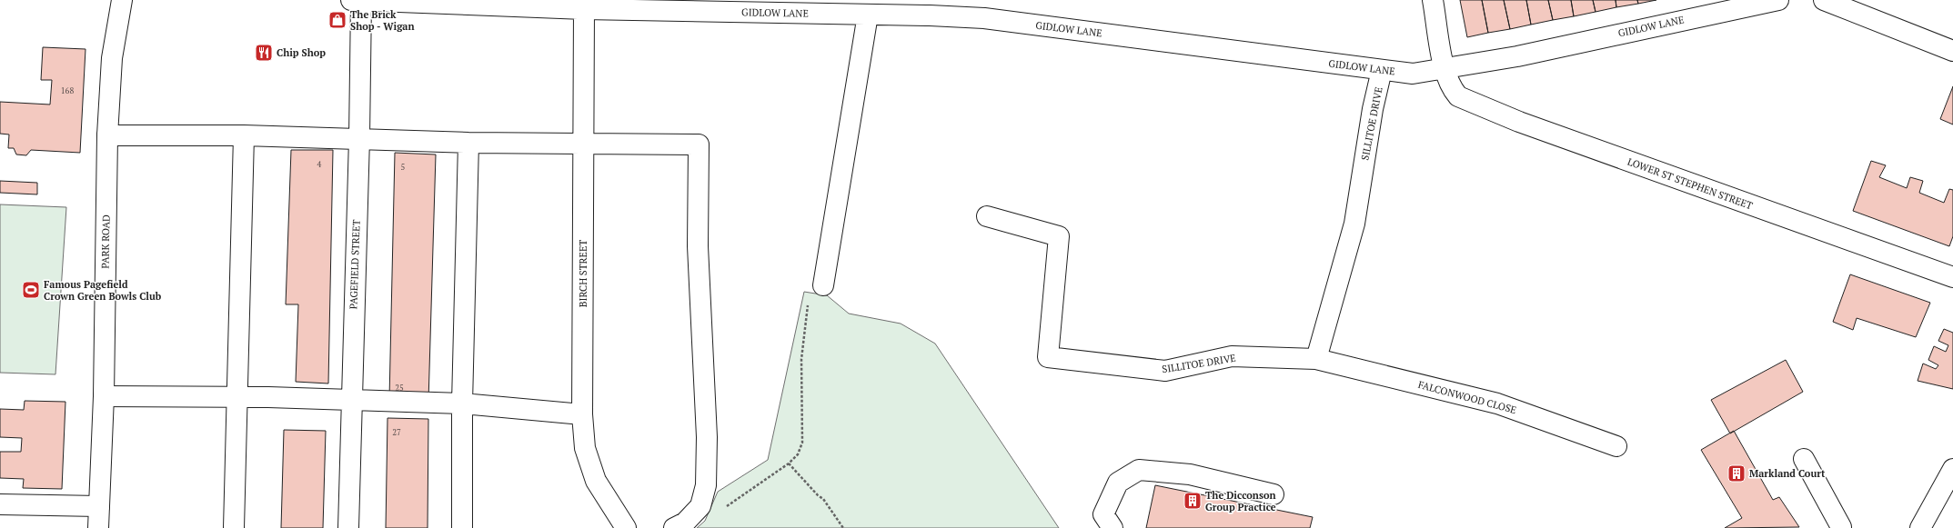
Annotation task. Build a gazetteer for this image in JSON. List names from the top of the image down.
{
  "streets": {
    "street": [
      "GIDLOW LANE",
      "SILLITOE DRIVE",
      "LOWER ST STEPHEN STREET",
      "PARK ROAD",
      "PAGEFIELD STREET",
      "BIRCH STREET",
      "FALCONWOOD CLOSE"
    ]
  },
  "crossings": [
    ["GIDLOW LANE", "SILLITOE DRIVE"],
    ["GIDLOW LANE", "LOWER ST STEPHEN STREET"],
    ["GIDLOW LANE", "PAGEFIELD STREET"],
    ["GIDLOW LANE", "BIRCH STREET"],
    ["SILLITOE DRIVE", "FALCONWOOD CLOSE"]
  ],
  "places": {
    "shop": ["The Brick Shop - Wigan"],
    "restaurant": ["Chip Shop"],
    "sports": ["Famous Pagefield Crown Green Bowls Club"],
    "building": ["Markland Court", "The Dicconson Group Practice"]
  },
  "house_numbers": [
    "168",
    "4",
    "5",
    "25",
    "27"
  ]
}
